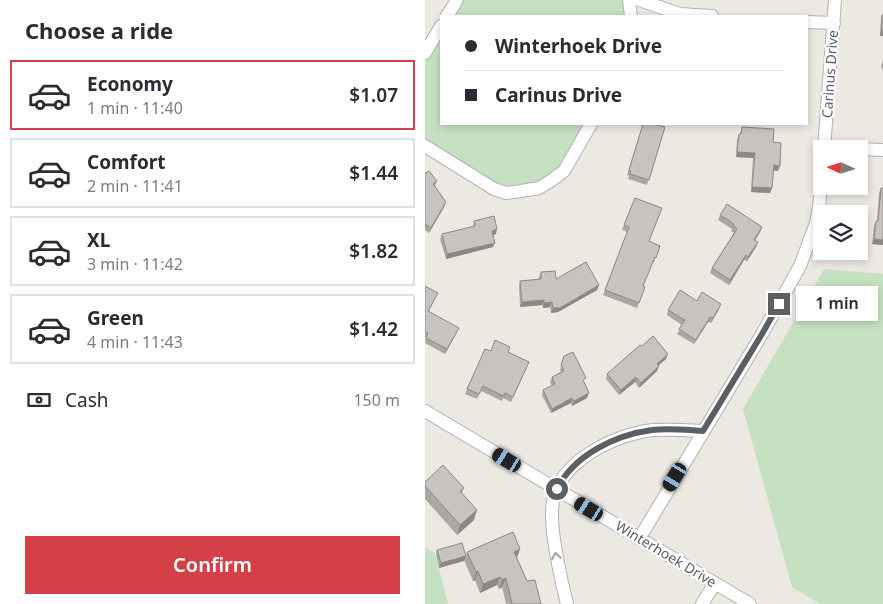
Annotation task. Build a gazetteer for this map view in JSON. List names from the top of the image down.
{
  "streets": {
    "street": ["Carinus Drive", "Winterhoek Drive"]
  },
  "north": "left",
  "page": {
    "heading": "Choose a ride",
    "banner": ["Winterhoek Drive", "Carinus Drive"],
    "list": [
      {
        "name": "Economy",
        "note": "1 min · 11:40",
        "value": "$1.07"
      },
      {
        "name": "Comfort",
        "note": "2 min · 11:41",
        "value": "$1.44"
      },
      {
        "name": "XL",
        "note": "3 min · 11:42",
        "value": "$1.82"
      },
      {
        "name": "Green",
        "note": "4 min · 11:43",
        "value": "$1.42"
      }
    ],
    "bubble": "1 min",
    "pay": ["Cash", "150 m"],
    "buttons": "Confirm"
  }
}
